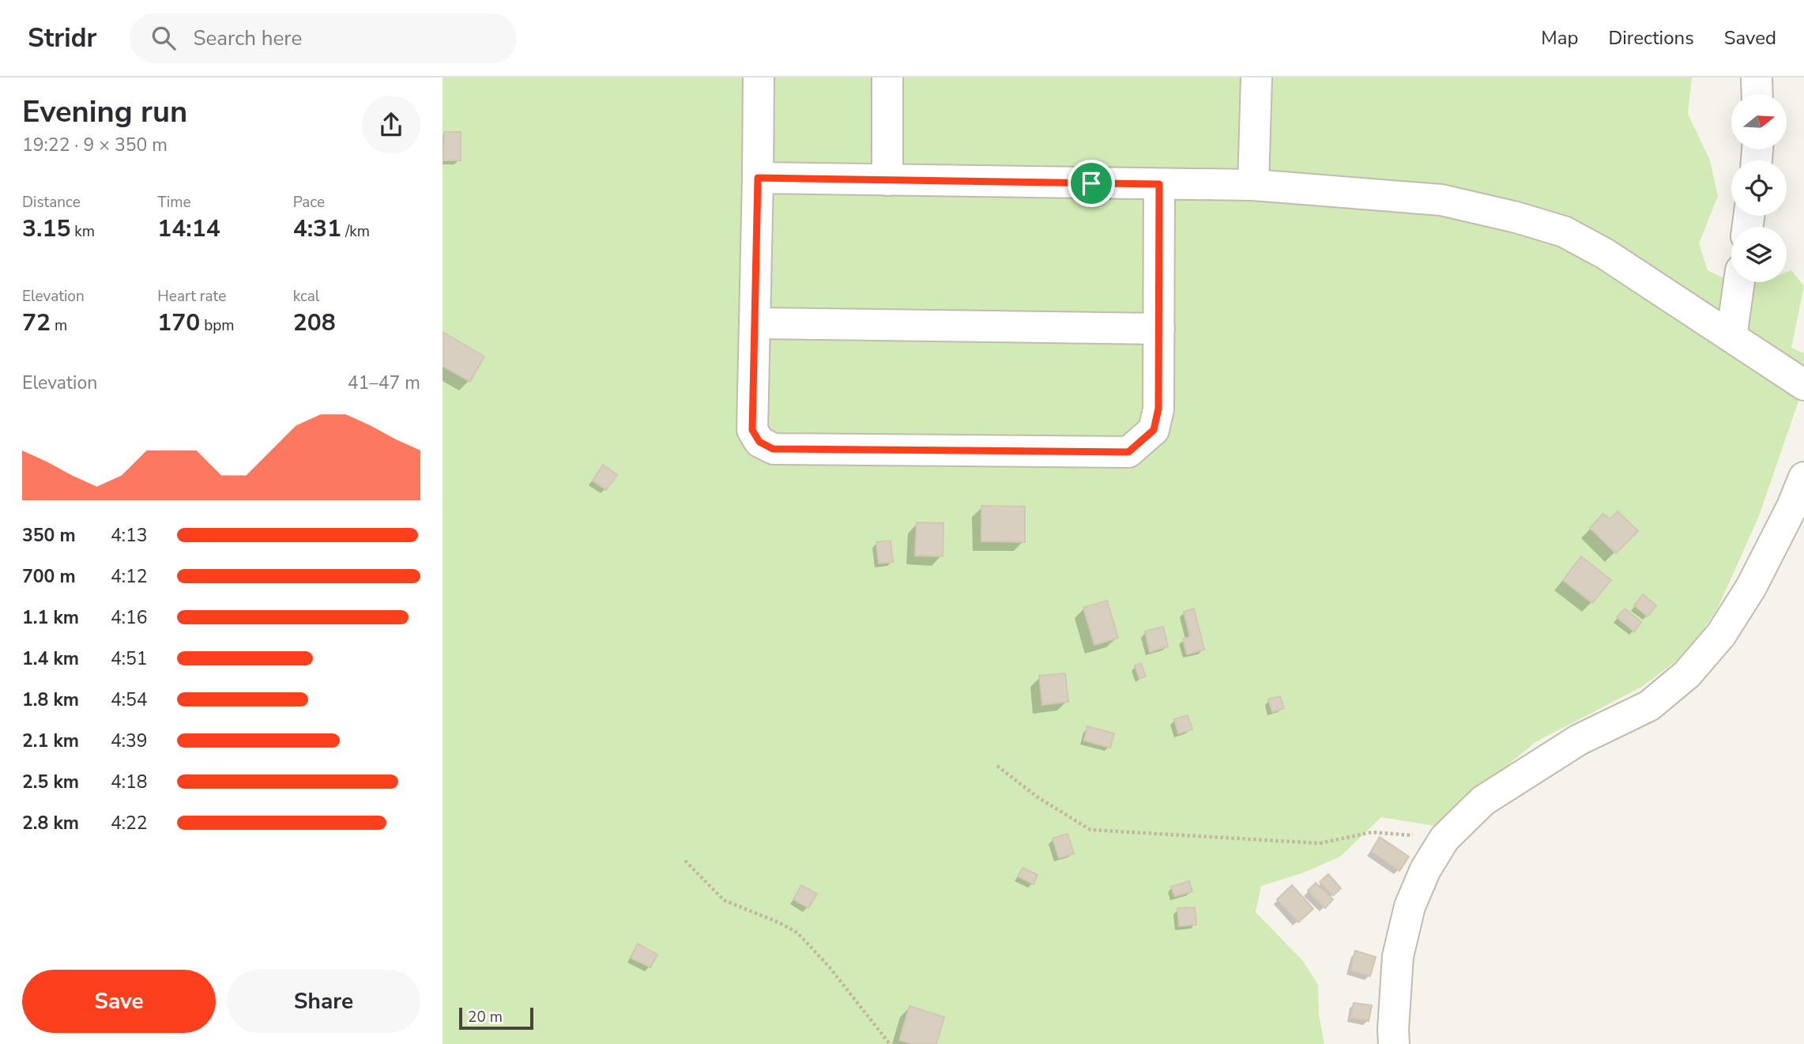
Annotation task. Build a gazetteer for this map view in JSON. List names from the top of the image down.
{
  "scale_bar": "20 m",
  "north": "right",
  "page": {
    "header": "Stridr",
    "search": "Search here",
    "nav": ["Map", "Directions", "Saved"],
    "heading": ["Evening run", "19:22 · 9 × 350 m"],
    "stats": [
      ["Distance", "3.15 km"],
      ["Time", "14:14"],
      ["Pace", "4:31 /km"],
      ["Elevation", "72 m"],
      ["Heart rate", "170 bpm"],
      ["kcal", "208"]
    ],
    "chart": ["Elevation", "41–47 m"],
    "list": [
      {
        "name": "350 m",
        "note": "4:13"
      },
      {
        "name": "700 m",
        "note": "4:12"
      },
      {
        "name": "1.1 km",
        "note": "4:16"
      },
      {
        "name": "1.4 km",
        "note": "4:51"
      },
      {
        "name": "1.8 km",
        "note": "4:54"
      },
      {
        "name": "2.1 km",
        "note": "4:39"
      },
      {
        "name": "2.5 km",
        "note": "4:18"
      },
      {
        "name": "2.8 km",
        "note": "4:22"
      }
    ],
    "buttons": ["Save", "Share"],
    "scale": "20 m"
  }
}
